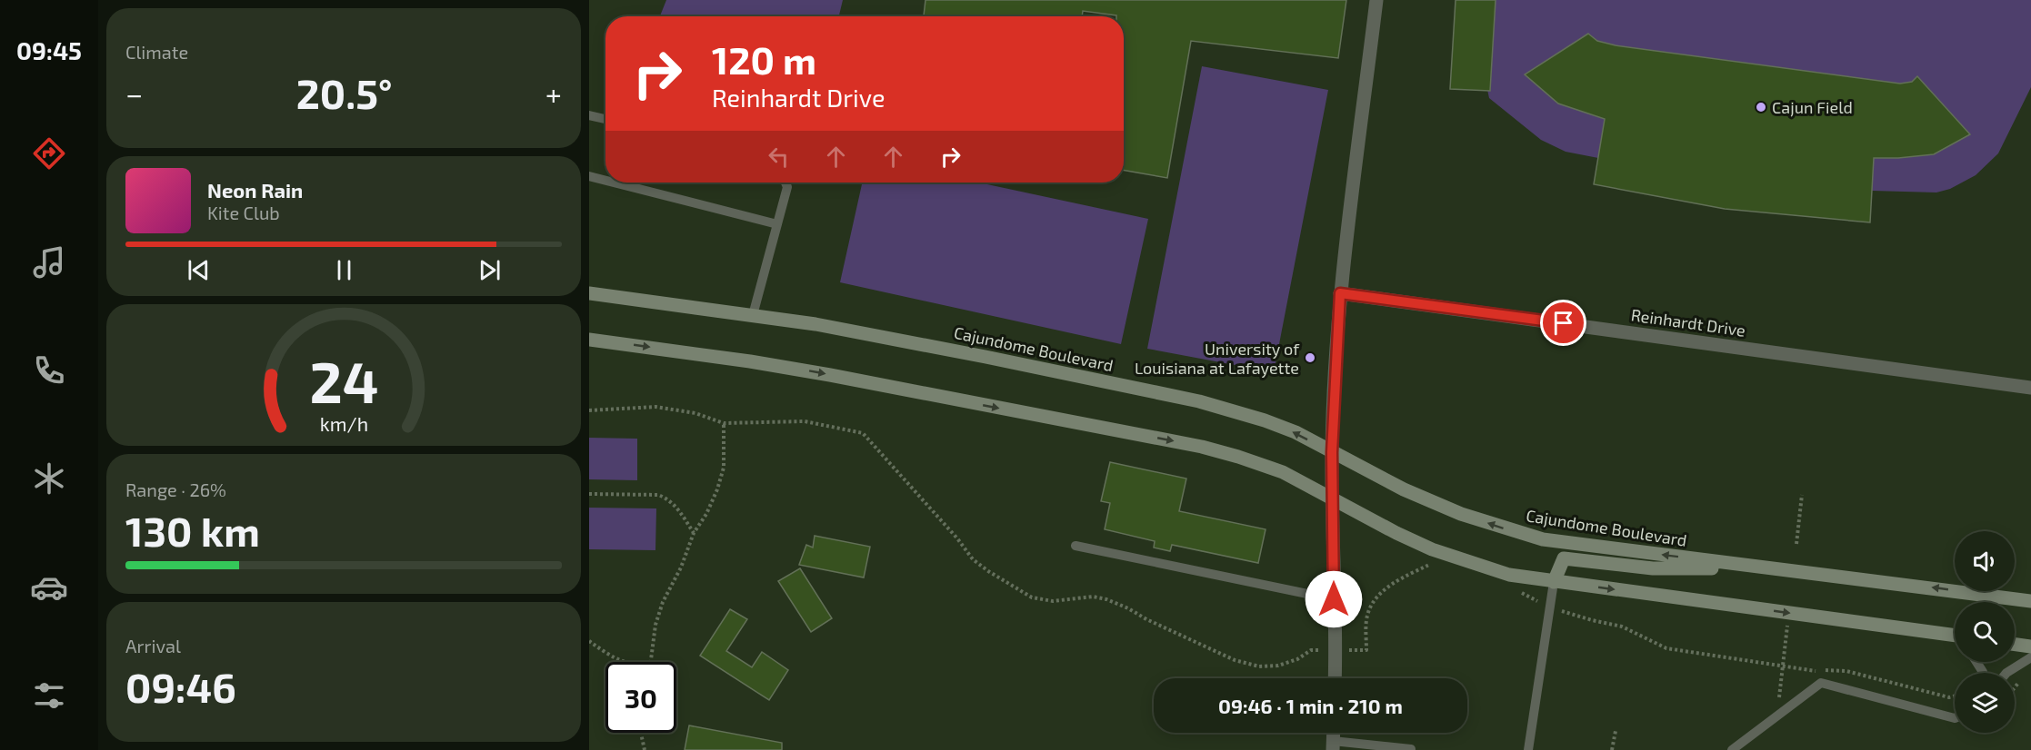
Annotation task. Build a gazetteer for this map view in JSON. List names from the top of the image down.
{
  "streets": {
    "street": ["Reinhardt Drive", "Cajundome Boulevard"]
  },
  "places": ["Cajun Field", "University of Louisiana at Lafayette"],
  "page": {
    "tabs": "09:45",
    "tile": [
      "Climate",
      ["Range · 26%", "130 km"],
      ["Arrival", "09:46"]
    ],
    "turn": ["120 m", "Reinhardt Drive"],
    "heat": ["−", "20.5°", "+"],
    "song": ["Neon Rain", "Kite Club"],
    "limit": "30",
    "trip": "09:46 · 1 min · 210 m",
    "gauge": ["24", "km/h"]
  }
}
